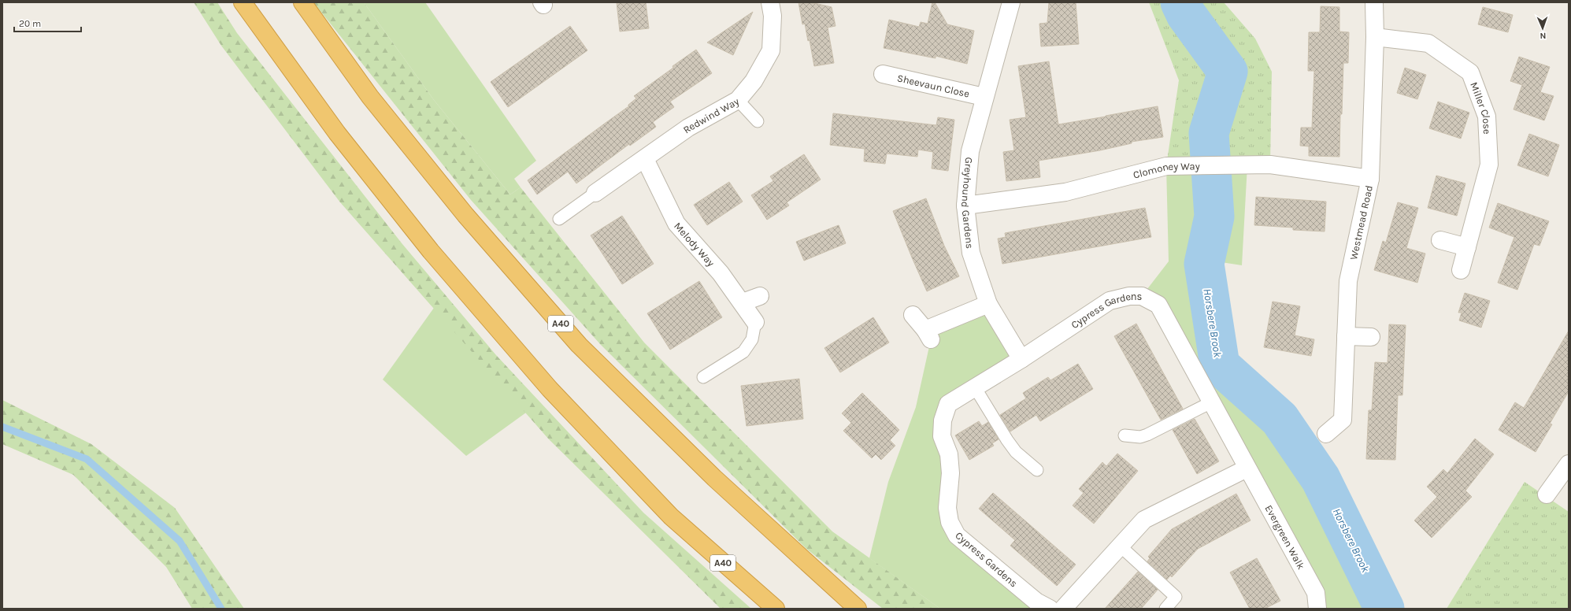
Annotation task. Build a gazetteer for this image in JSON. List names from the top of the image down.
{
  "streets": {
    "highway": ["A40"],
    "street": [
      "Sheevaun Close",
      "Miller Close",
      "Redwind Way",
      "Clomoney Way",
      "Greyhound Gardens",
      "Westmead Road",
      "Melody Way",
      "Cypress Gardens",
      "Evergreen Walk"
    ]
  },
  "crossings": [
    ["Sheevaun Close", "Greyhound Gardens"],
    ["Miller Close", "Westmead Road"],
    ["Redwind Way", "Melody Way"],
    ["Clomoney Way", "Greyhound Gardens"],
    ["Clomoney Way", "Westmead Road"],
    ["Greyhound Gardens", "Cypress Gardens"],
    ["Cypress Gardens", "Evergreen Walk"]
  ],
  "water": ["Horsbere Brook"],
  "scale_bar": "20 m",
  "north": "bottom"
}
